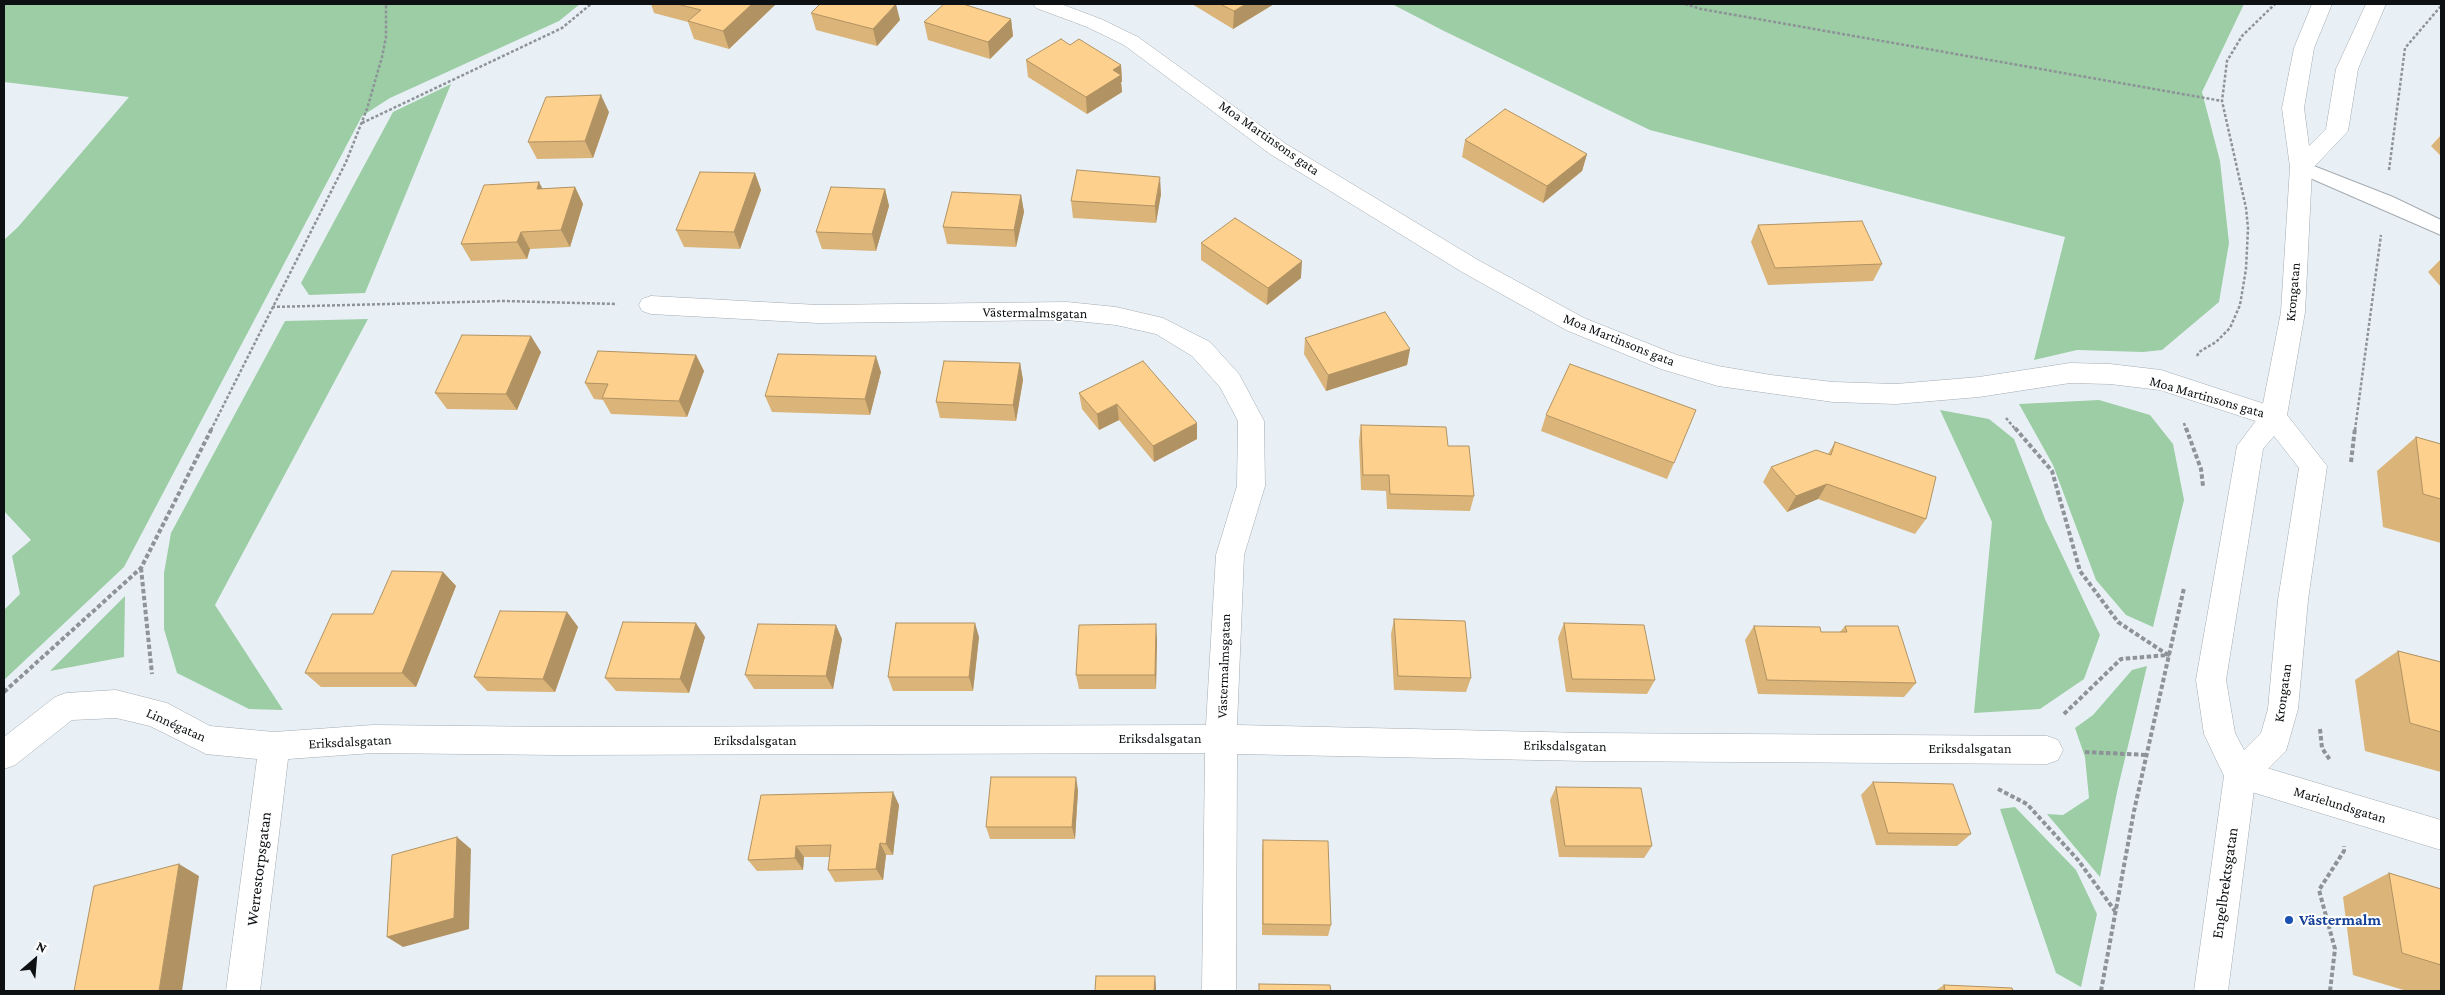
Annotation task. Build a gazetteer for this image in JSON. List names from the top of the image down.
{
  "streets": {
    "street": [
      "Moa Martinsons gata",
      "Krongatan",
      "Västermalmsgatan",
      "Linnégatan",
      "Eriksdalsgatan",
      "Marielundsgatan",
      "Werrestorpsgatan",
      "Engelbrektsgatan"
    ]
  },
  "crossings": [
    ["Moa Martinsons gata", "Krongatan"],
    ["Krongatan", "Marielundsgatan"],
    ["Krongatan", "Engelbrektsgatan"],
    ["Västermalmsgatan", "Eriksdalsgatan"],
    ["Linnégatan", "Eriksdalsgatan"],
    ["Linnégatan", "Werrestorpsgatan"],
    ["Eriksdalsgatan", "Werrestorpsgatan"],
    ["Marielundsgatan", "Engelbrektsgatan"]
  ],
  "places": ["Västermalm"],
  "north": "top right"
}
